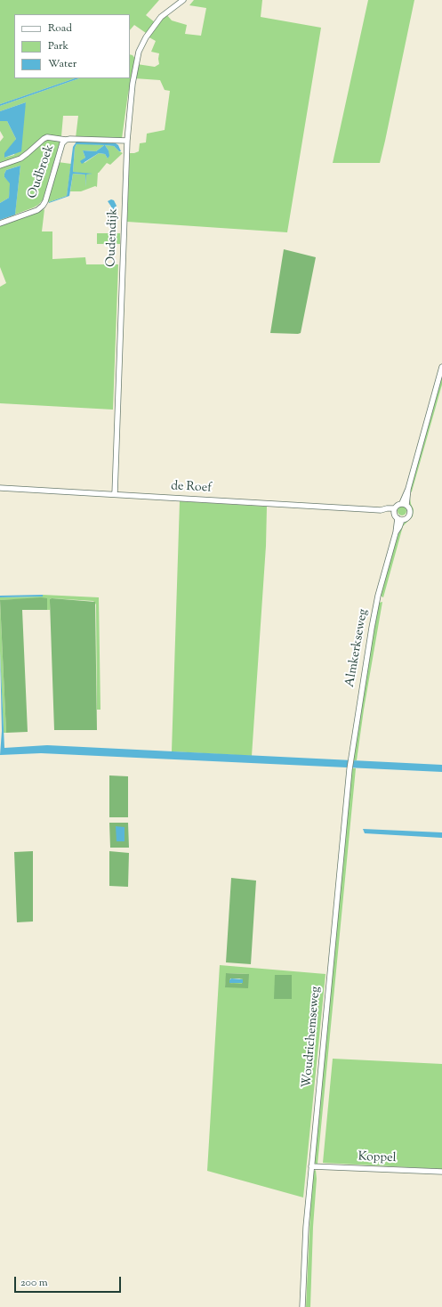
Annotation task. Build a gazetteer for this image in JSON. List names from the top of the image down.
{
  "streets": {
    "street": [
      "Oudbroek",
      "Oudendijk",
      "de Roef",
      "Almkerkseweg",
      "Woudrichemseweg",
      "Koppel"
    ]
  },
  "crossings": [
    ["Oudbroek", "Oudendijk"],
    ["Oudendijk", "de Roef"],
    ["de Roef", "Almkerkseweg"],
    ["Almkerkseweg", "Woudrichemseweg"],
    ["Woudrichemseweg", "Koppel"]
  ],
  "legend": ["Road", "Park", "Water"],
  "scale_bar": "200 m"
}
